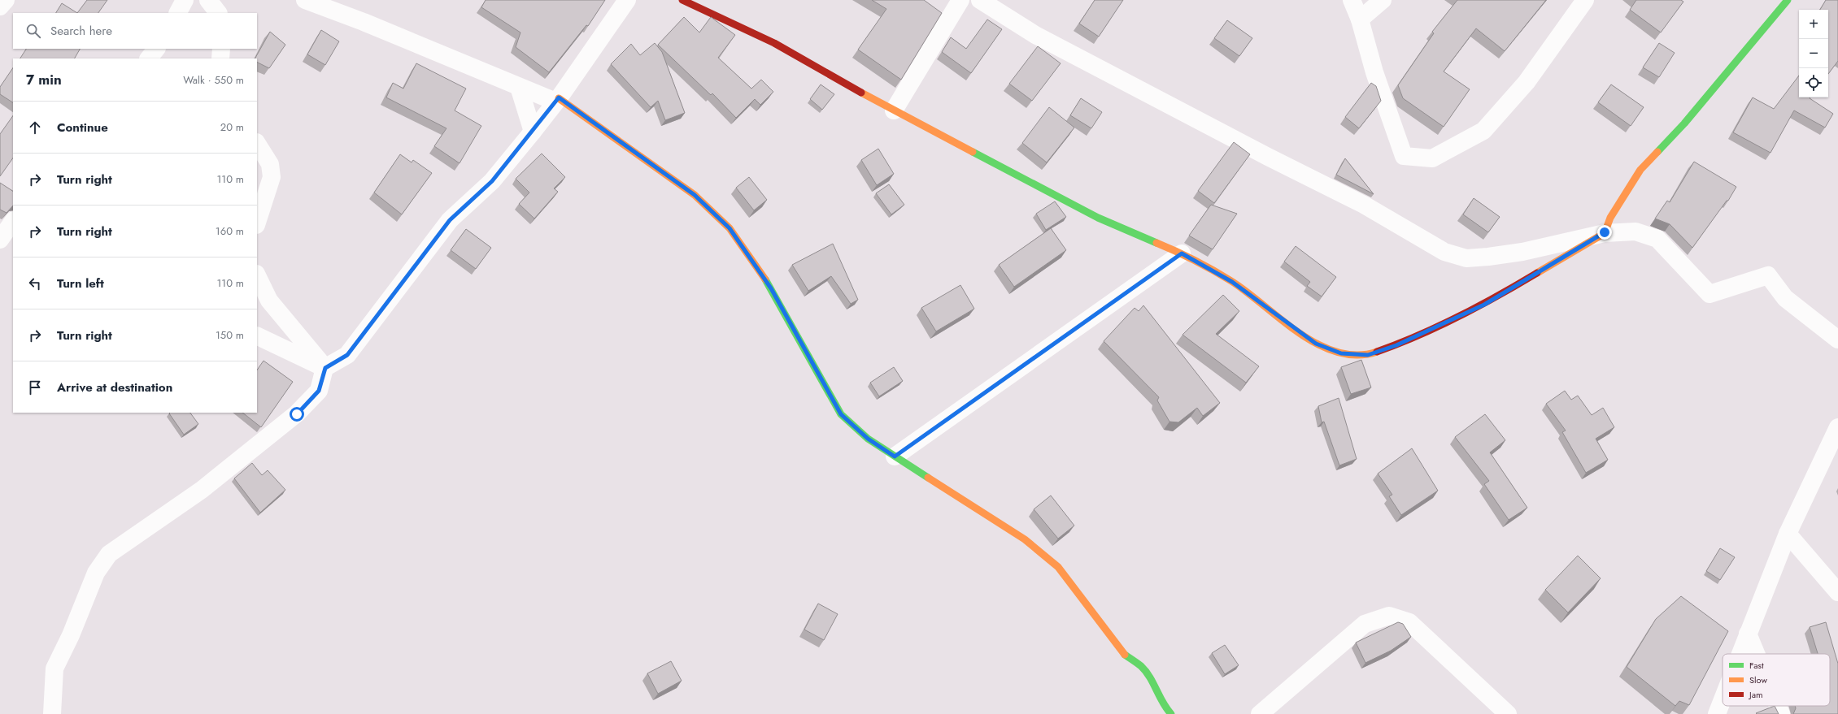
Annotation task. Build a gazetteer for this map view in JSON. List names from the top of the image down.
{
  "legend": ["Fast", "Slow", "Jam"],
  "page": {
    "map_buttons": ["+", "−"],
    "search": "Search here",
    "heading": ["7 min", "Walk · 550 m"],
    "list": [
      ["Continue", "20 m"],
      ["Turn right", "110 m"],
      ["Turn right", "160 m"],
      ["Turn left", "110 m"],
      ["Turn right", "150 m"],
      "Arrive at destination"
    ]
  }
}
